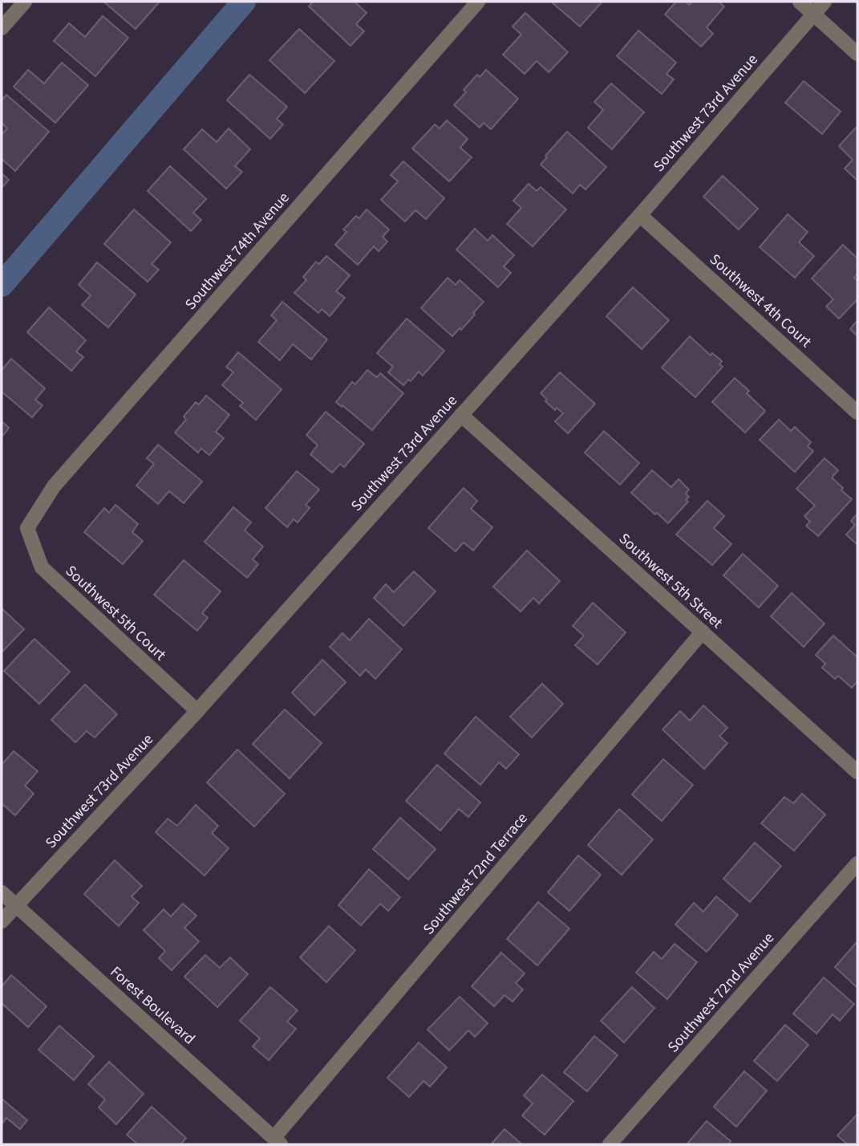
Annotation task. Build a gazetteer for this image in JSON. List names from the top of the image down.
{
  "streets": {
    "street": [
      "Southwest 73rd Avenue",
      "Southwest 74th Avenue",
      "Southwest 4th Court",
      "Southwest 5th Street",
      "Southwest 5th Court",
      "Southwest 72nd Terrace",
      "Southwest 72nd Avenue",
      "Forest Boulevard"
    ]
  },
  "crossings": [
    ["Southwest 73rd Avenue", "Southwest 4th Court"],
    ["Southwest 73rd Avenue", "Southwest 5th Street"],
    ["Southwest 73rd Avenue", "Southwest 5th Court"],
    ["Southwest 73rd Avenue", "Forest Boulevard"],
    ["Southwest 74th Avenue", "Southwest 5th Court"],
    ["Southwest 5th Street", "Southwest 72nd Terrace"],
    ["Southwest 72nd Terrace", "Forest Boulevard"]
  ]
}
